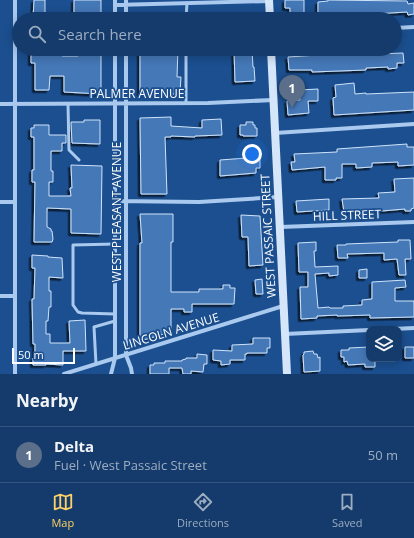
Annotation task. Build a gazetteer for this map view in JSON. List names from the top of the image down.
{
  "streets": {
    "main road": ["WEST PASSAIC STREET"],
    "street": [
      "PALMER AVENUE",
      "WEST PLEASANT AVENUE",
      "HILL STREET",
      "LINCOLN AVENUE"
    ]
  },
  "crossings": [
    ["PALMER AVENUE", "WEST PLEASANT AVENUE"],
    ["PALMER AVENUE", "WEST PASSAIC STREET"],
    ["WEST PLEASANT AVENUE", "LINCOLN AVENUE"],
    ["HILL STREET", "WEST PASSAIC STREET"],
    ["WEST PASSAIC STREET", "LINCOLN AVENUE"]
  ],
  "scale_bar": "50 m",
  "page": {
    "search": "Search here",
    "pins": "1",
    "scale": "50 m",
    "heading": "Nearby",
    "list": [
      {
        "mark": "1",
        "name": "Delta",
        "note": "Fuel · West Passaic Street",
        "value": "50 m"
      }
    ],
    "nav": ["Map", "Directions", "Saved"]
  }
}
